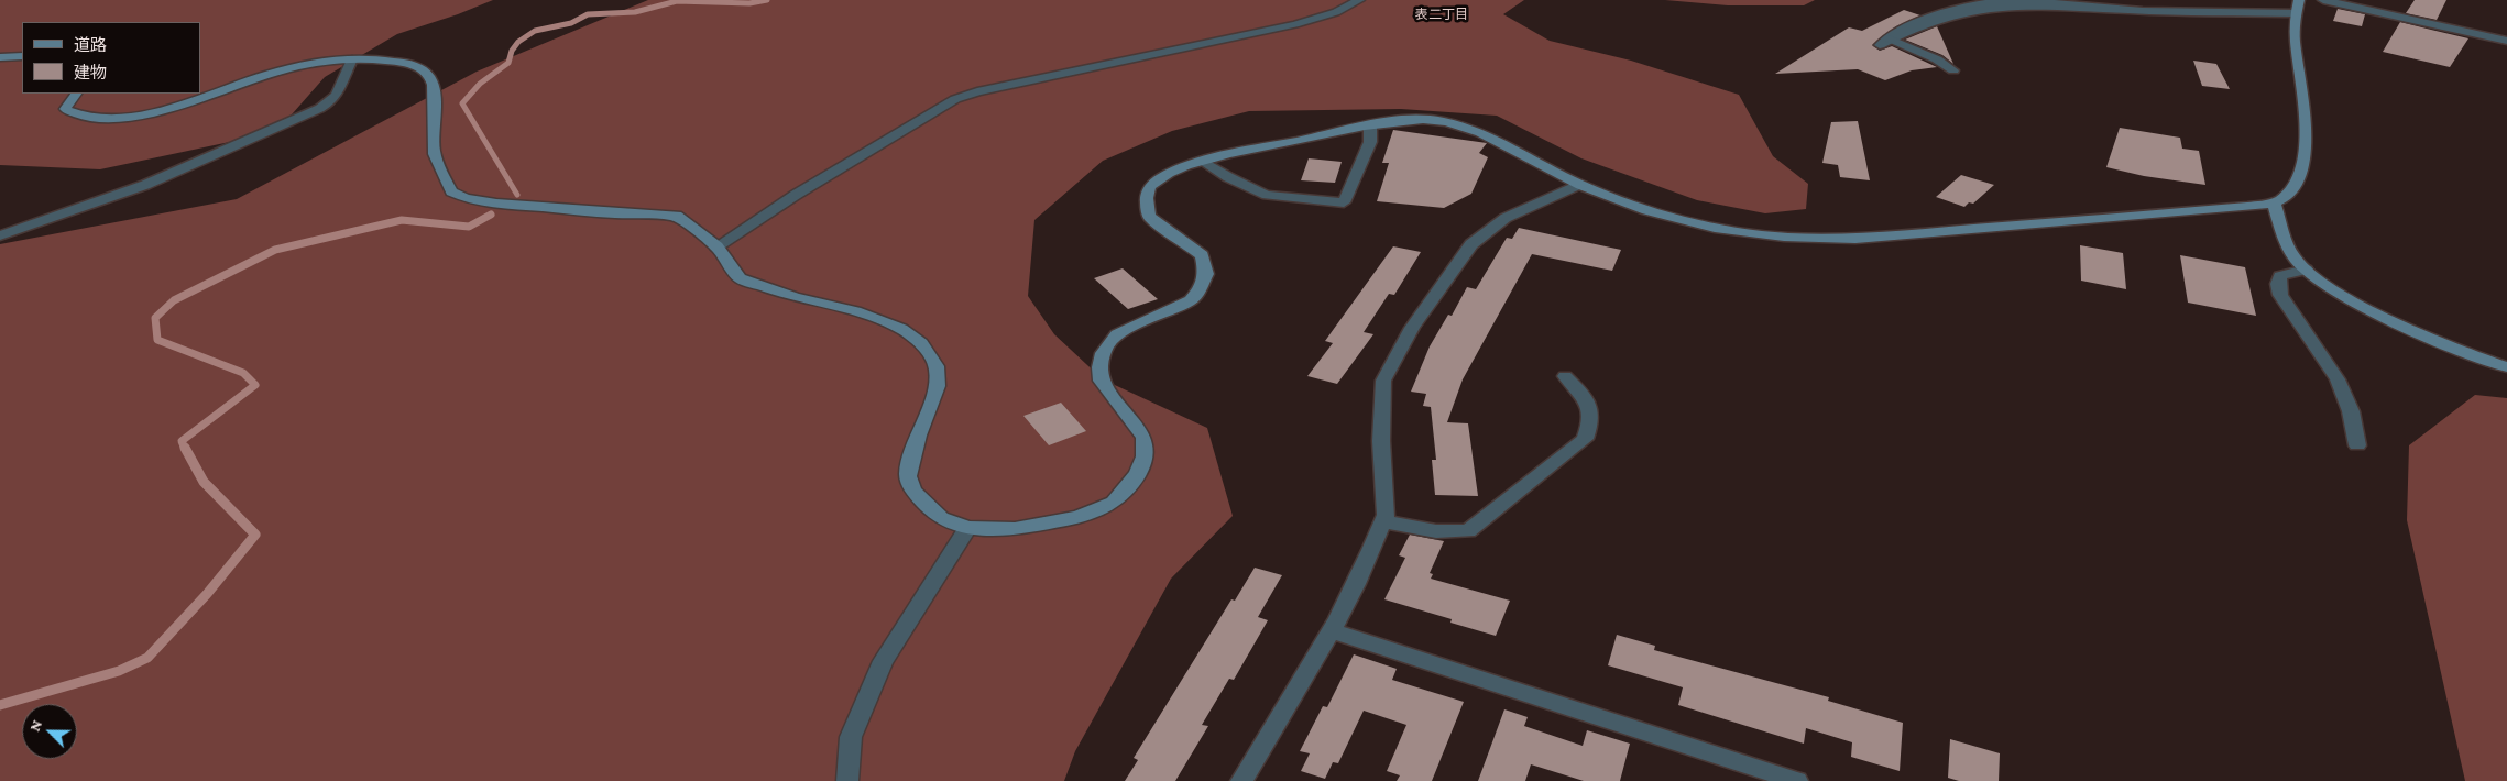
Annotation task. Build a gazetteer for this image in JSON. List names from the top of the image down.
{
  "districts": ["表二丁目"],
  "legend": ["道路", "建物"],
  "north": "top left"
}
